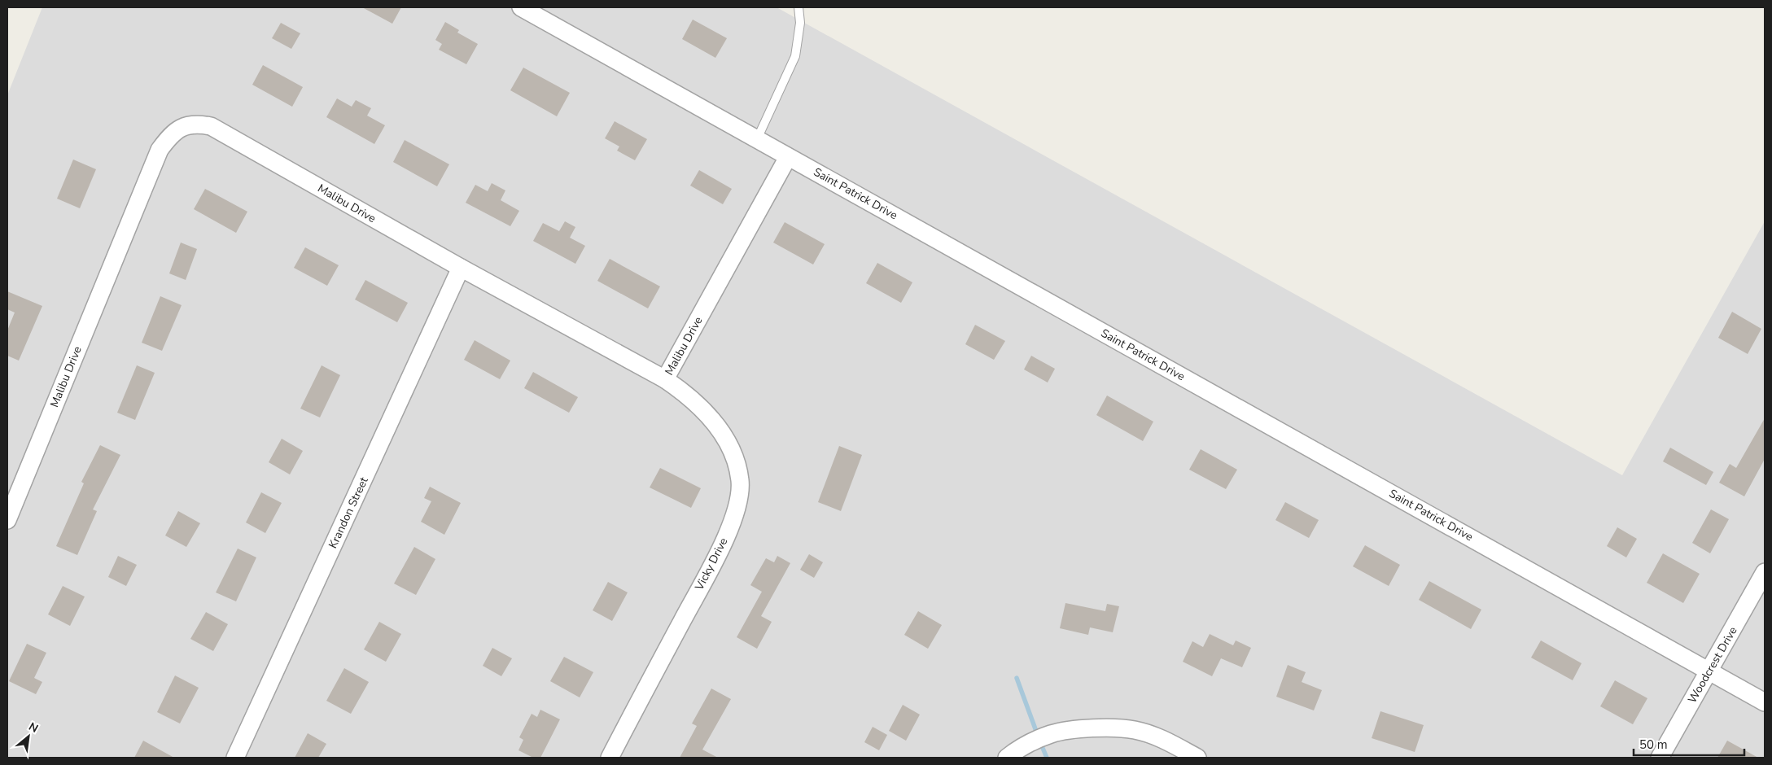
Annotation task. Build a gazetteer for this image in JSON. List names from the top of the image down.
{
  "streets": {
    "street": [
      "Saint Patrick Drive",
      "Malibu Drive",
      "Krandon Street",
      "Vicky Drive",
      "Woodcrest Drive"
    ]
  },
  "crossings": [
    ["Saint Patrick Drive", "Malibu Drive"],
    ["Saint Patrick Drive", "Woodcrest Drive"],
    ["Malibu Drive", "Krandon Street"],
    ["Malibu Drive", "Vicky Drive"]
  ],
  "scale_bar": "50 m",
  "north": "top right"
}
